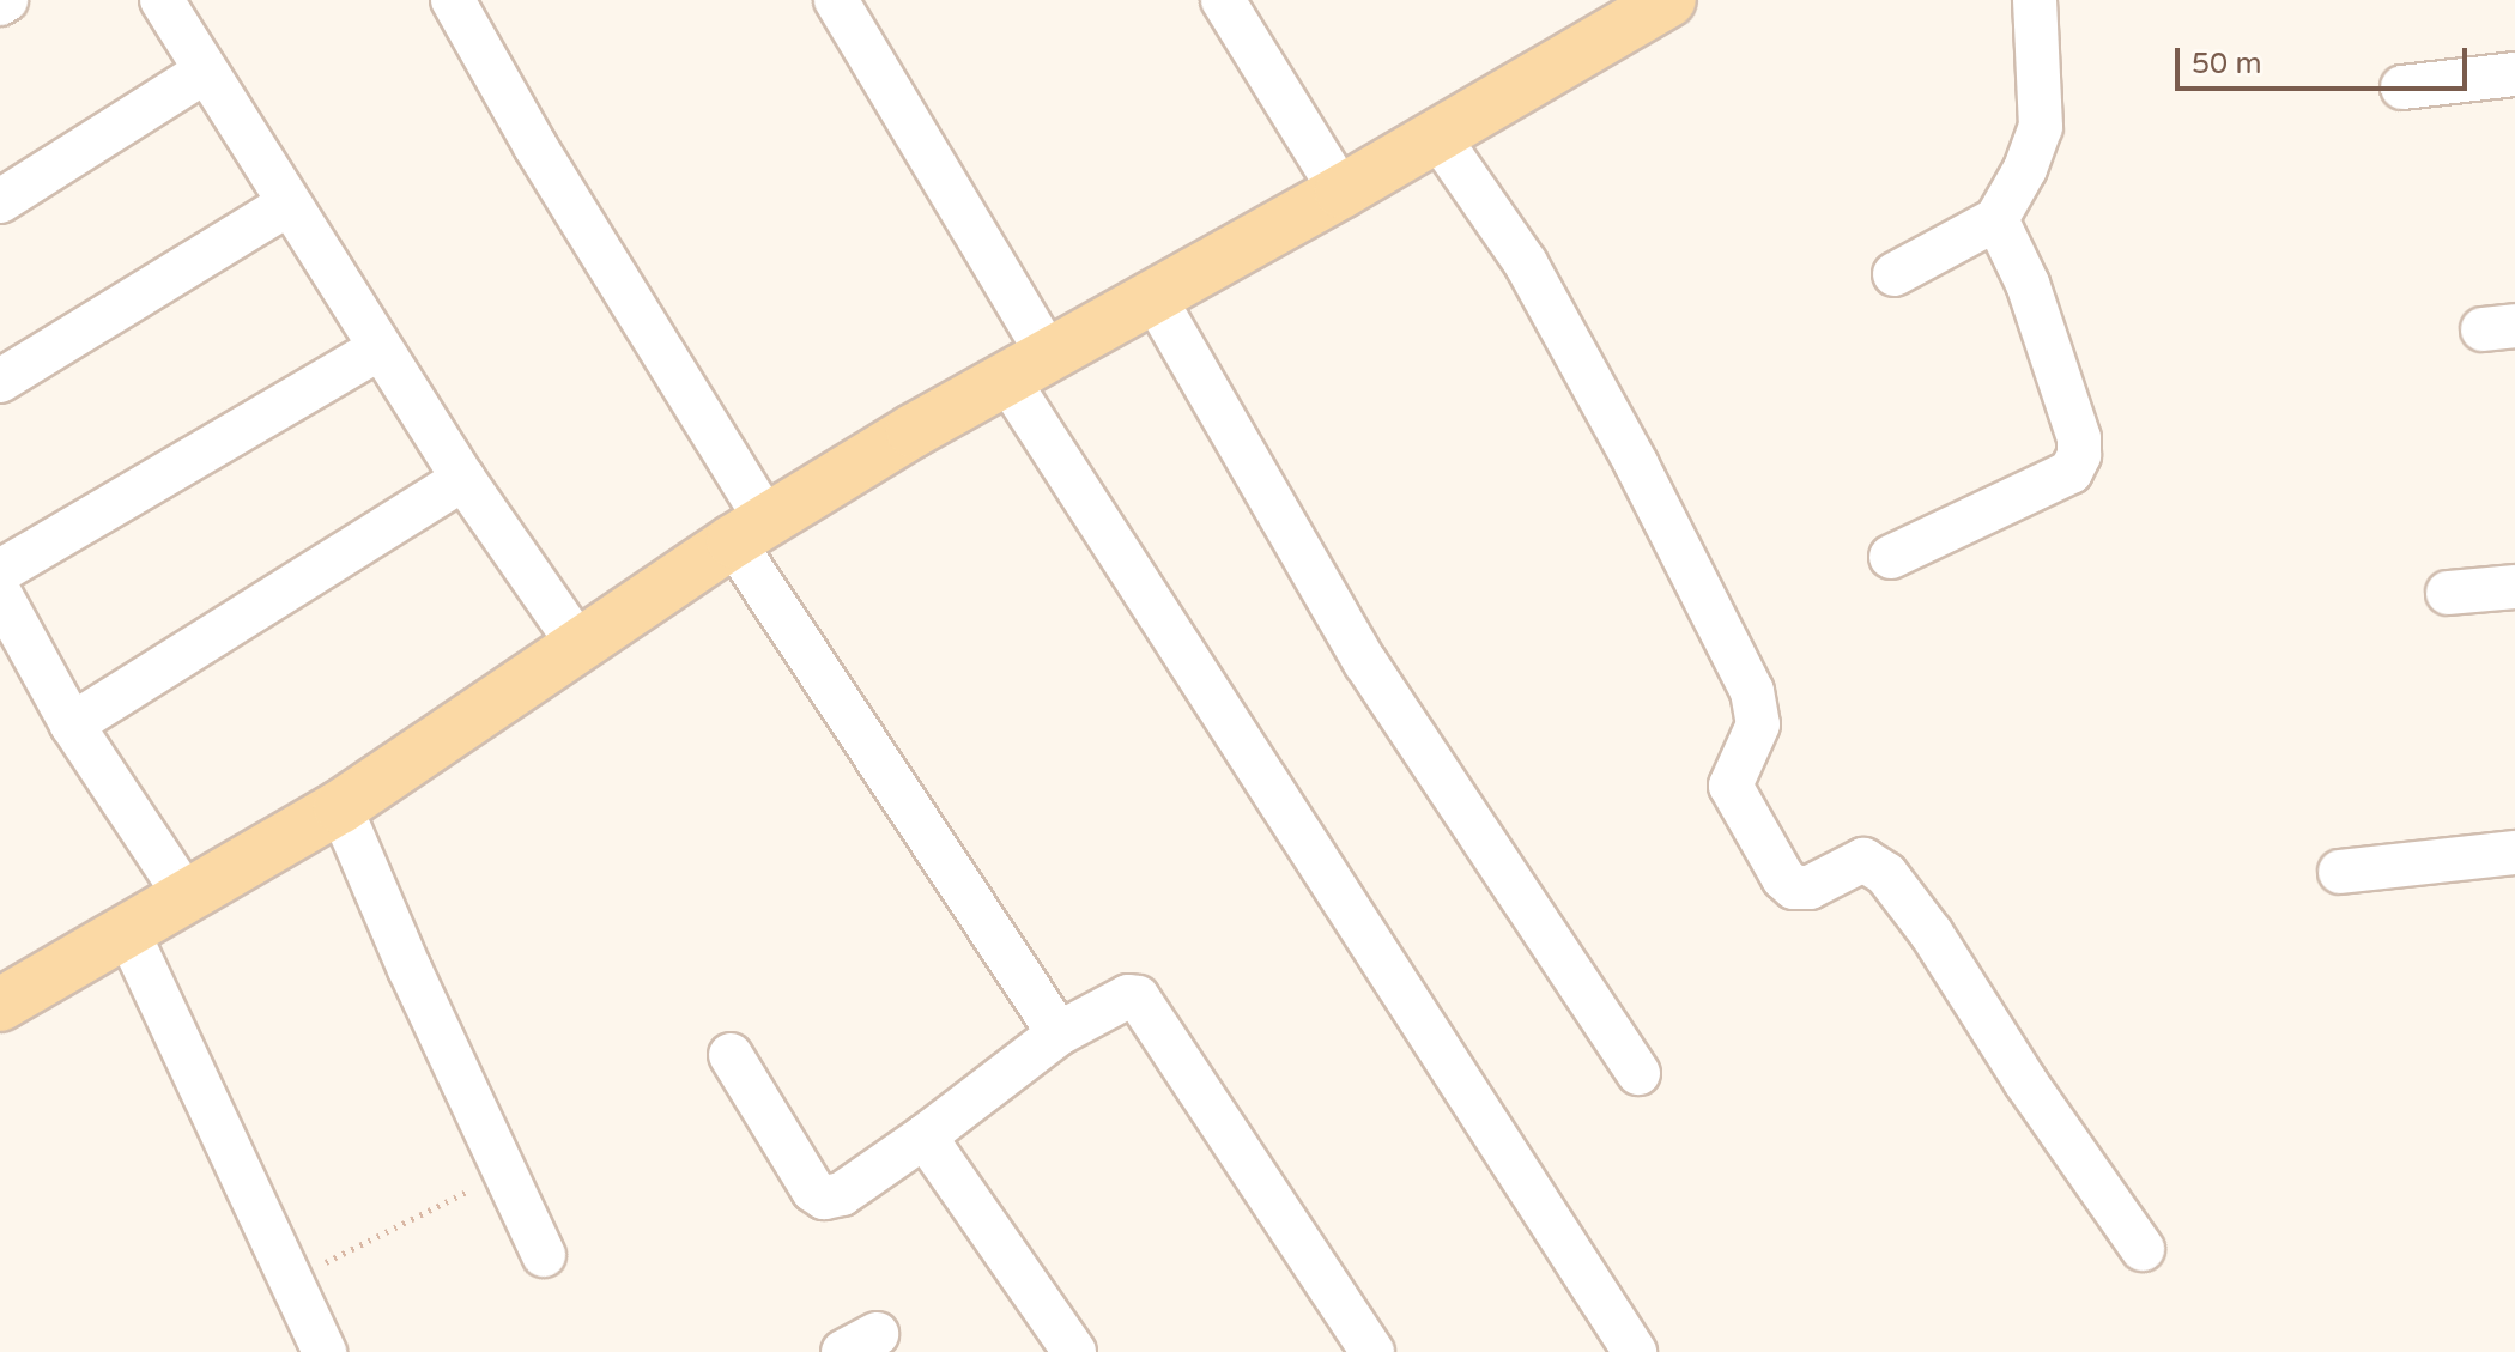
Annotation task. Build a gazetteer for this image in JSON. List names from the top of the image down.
{
  "scale_bar": "50 m"
}
